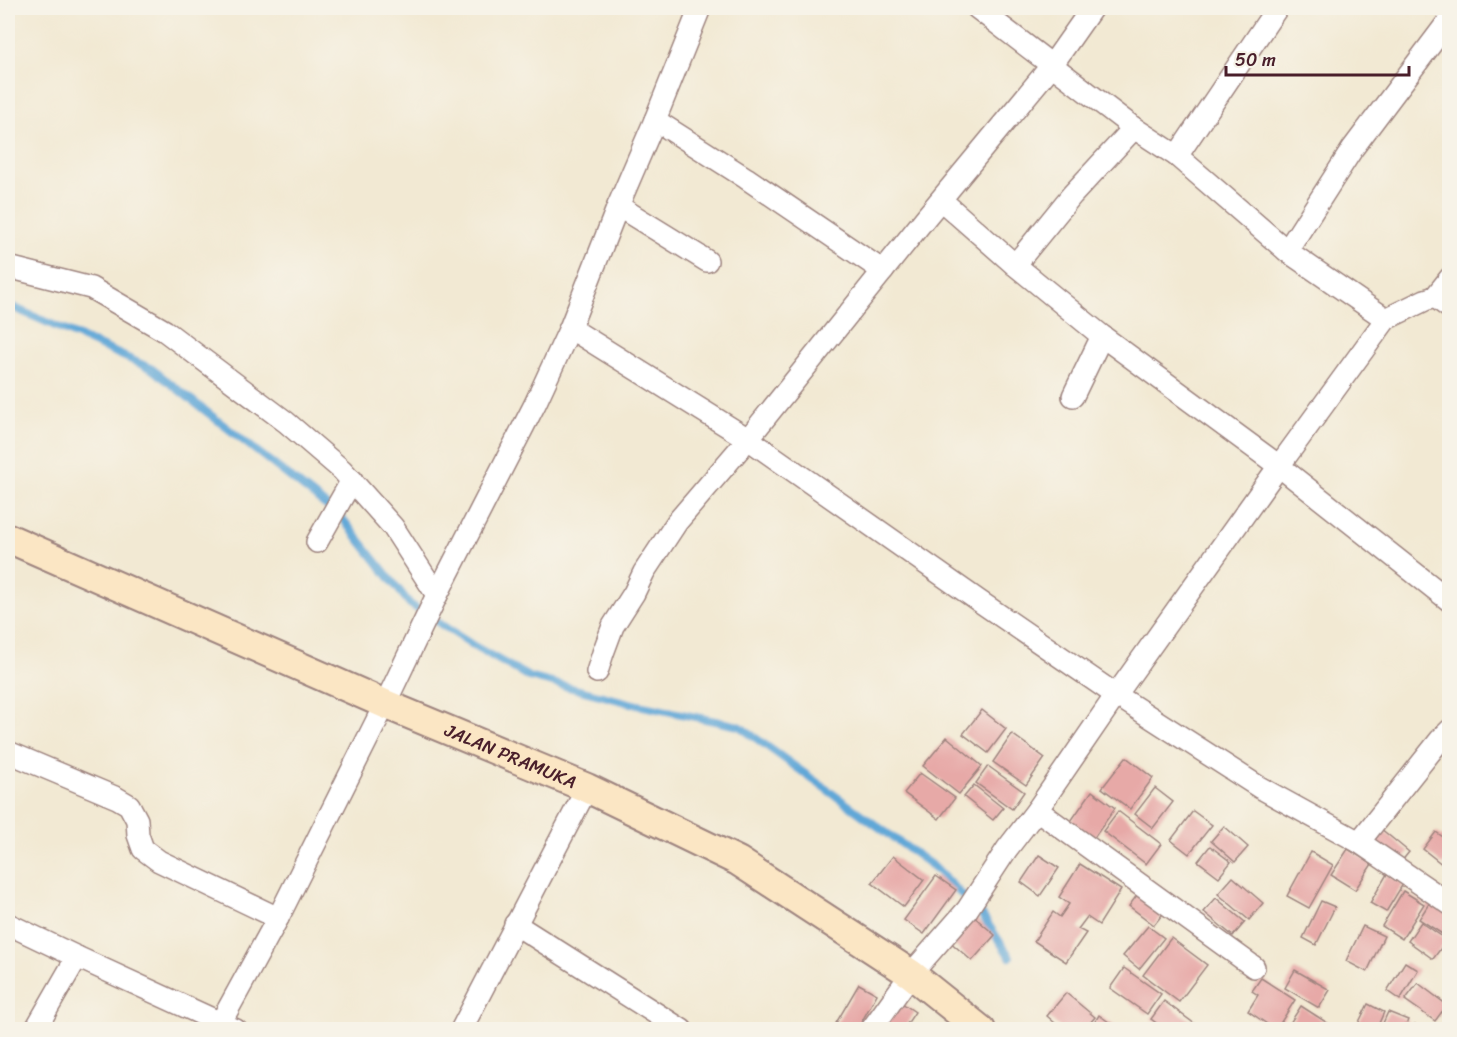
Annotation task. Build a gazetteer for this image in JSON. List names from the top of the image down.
{
  "streets": {
    "main road": ["JALAN PRAMUKA"]
  },
  "scale_bar": "50 m"
}
